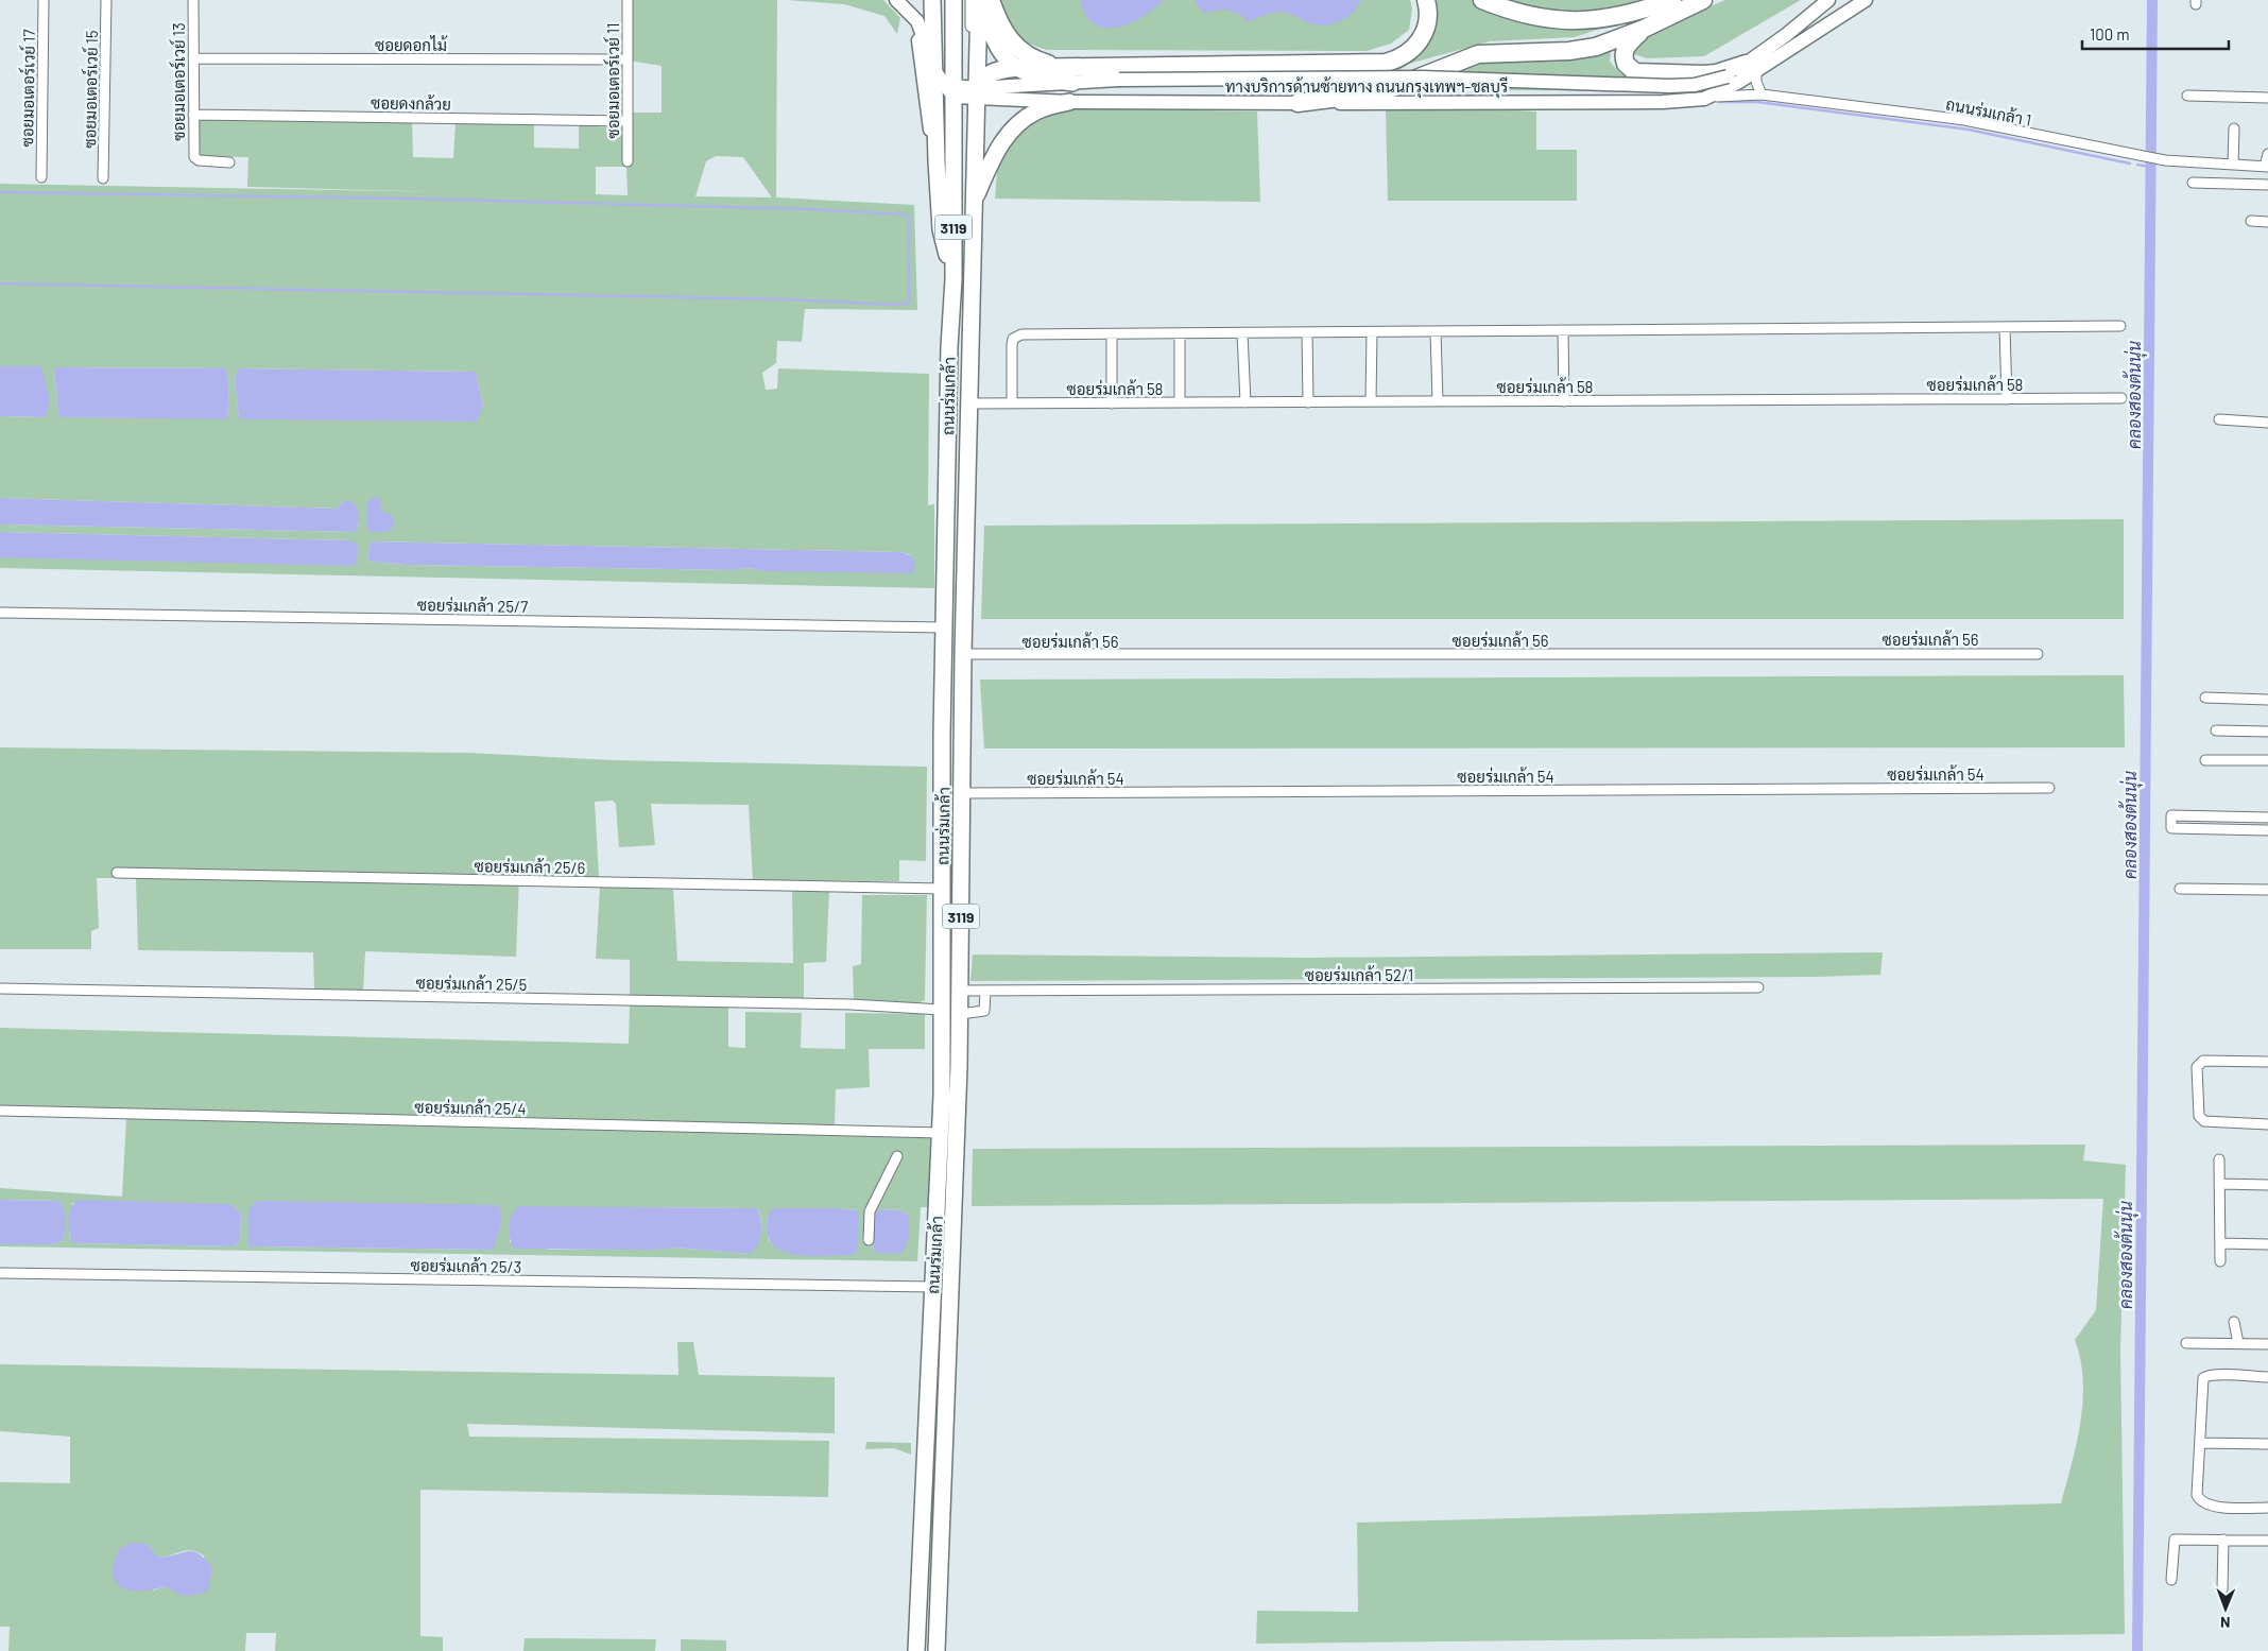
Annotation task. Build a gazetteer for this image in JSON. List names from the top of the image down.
{
  "streets": {
    "main road": ["ทางบริการด้านซ้ายทาง ถนนกรุงเทพฯ-ชลบุรี", "3119", "ถนนร่มเกล้า"],
    "street": [
      "ซอยดอกไม้",
      "ซอยมอเตอร์เวย์ 11",
      "ซอยมอเตอร์เวย์ 13",
      "ซอยมอเตอร์เวย์ 17",
      "ซอยมอเตอร์เวย์ 15",
      "ซอยดงกล้วย",
      "ถนนร่มเกล้า 1",
      "ซอยร่มเกล้า 58",
      "ซอยร่มเกล้า 25/7",
      "ซอยร่มเกล้า 56",
      "ซอยร่มเกล้า 54",
      "ซอยร่มเกล้า 25/6",
      "ซอยร่มเกล้า 52/1",
      "ซอยร่มเกล้า 25/5",
      "ซอยร่มเกล้า 25/4",
      "ซอยร่มเกล้า 25/3"
    ]
  },
  "crossings": [
    ["ซอยดอกไม้", "ซอยมอเตอร์เวย์ 11"],
    ["ซอยดอกไม้", "ซอยมอเตอร์เวย์ 13"],
    ["ซอยมอเตอร์เวย์ 11", "ซอยดงกล้วย"],
    ["ซอยมอเตอร์เวย์ 13", "ซอยดงกล้วย"],
    ["ทางบริการด้านซ้ายทาง ถนนกรุงเทพฯ-ชลบุรี", "ถนนร่มเกล้า 1"],
    ["ทางบริการด้านซ้ายทาง ถนนกรุงเทพฯ-ชลบุรี", "ถนนร่มเกล้า"],
    ["ซอยร่มเกล้า 58", "ถนนร่มเกล้า"],
    ["ถนนร่มเกล้า", "ซอยร่มเกล้า 25/7"],
    ["ถนนร่มเกล้า", "ซอยร่มเกล้า 56"],
    ["ถนนร่มเกล้า", "ซอยร่มเกล้า 54"],
    ["ถนนร่มเกล้า", "ซอยร่มเกล้า 25/6"],
    ["ถนนร่มเกล้า", "ซอยร่มเกล้า 52/1"],
    ["ถนนร่มเกล้า", "ซอยร่มเกล้า 25/5"],
    ["ถนนร่มเกล้า", "ซอยร่มเกล้า 25/4"],
    ["ถนนร่มเกล้า", "ซอยร่มเกล้า 25/3"]
  ],
  "water": ["คลองสองต้นนุ่น"],
  "scale_bar": "100 m",
  "north": "bottom"
}
